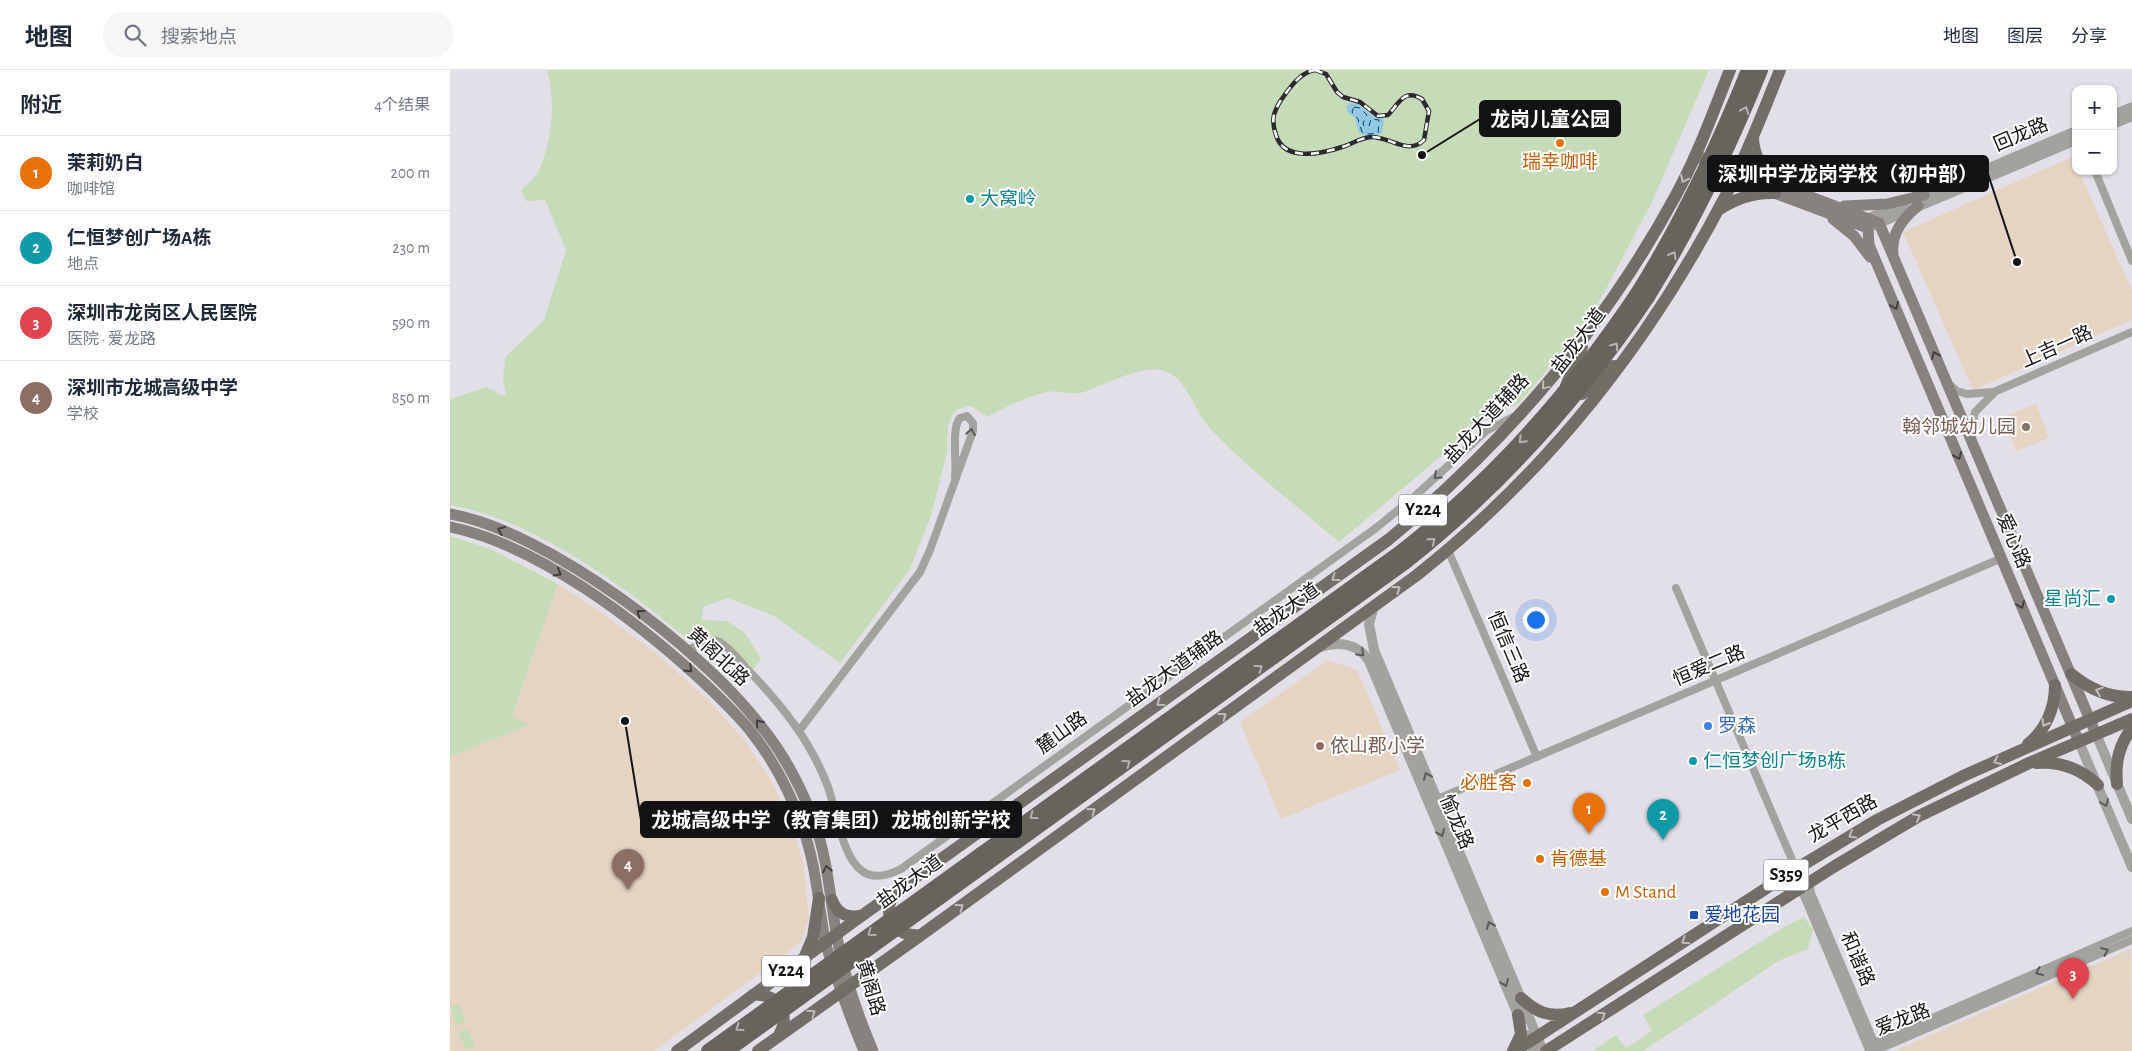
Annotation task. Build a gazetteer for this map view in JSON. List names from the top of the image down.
{
  "streets": {
    "highway": ["盐龙大道"],
    "main road": [
      "盐龙大道辅路",
      "Y224",
      "爱心路",
      "黄阁北路",
      "龙平西路",
      "S359",
      "黄阁路"
    ],
    "street": [
      "回龙路",
      "上吉一路",
      "恒信三路",
      "恒爱二路",
      "麓山路",
      "愉龙路",
      "和谐路",
      "爱龙路"
    ]
  },
  "crossings": [
    ["回龙路", "爱心路"],
    ["上吉一路", "爱心路"],
    ["盐龙大道辅路", "黄阁北路"],
    ["盐龙大道辅路", "麓山路"],
    ["盐龙大道辅路", "黄阁路"],
    ["爱心路", "恒爱二路"],
    ["爱心路", "龙平西路"],
    ["恒信三路", "恒爱二路"],
    ["黄阁北路", "麓山路"],
    ["黄阁北路", "黄阁路"],
    ["恒爱二路", "愉龙路"],
    ["龙平西路", "愉龙路"],
    ["龙平西路", "和谐路"],
    ["和谐路", "爱龙路"]
  ],
  "one_way": ["麓山路"],
  "places": {
    "other": [
      "瑞幸咖啡",
      "龙岗儿童公园",
      "大窝岭",
      "深圳中学龙岗学校（初中部）",
      "翰邻城幼儿园",
      "星尚汇",
      "龙城高级中学（教育集团）龙城创新学校",
      "罗森",
      "依山郡小学",
      "仁恒梦创广场B栋",
      "必胜客",
      "肯德基",
      "M Stand"
    ],
    "transit": ["爱地花园"]
  },
  "page": {
    "header": "地图",
    "search": "搜索地点",
    "nav": ["地图", "图层", "分享"],
    "heading": ["附近", "4个结果"],
    "map_buttons": ["+", "−"],
    "list": [
      {
        "mark": "1",
        "name": "茉莉奶白",
        "note": "咖啡馆",
        "value": "200 m"
      },
      {
        "mark": "2",
        "name": "仁恒梦创广场A栋",
        "note": "地点",
        "value": "230 m"
      },
      {
        "mark": "3",
        "name": "深圳市龙岗区人民医院",
        "note": "医院 · 爱龙路",
        "value": "590 m"
      },
      {
        "mark": "4",
        "name": "深圳市龙城高级中学",
        "note": "学校",
        "value": "850 m"
      }
    ],
    "pins": [
      "1",
      "2",
      "4",
      "3"
    ]
  }
}
